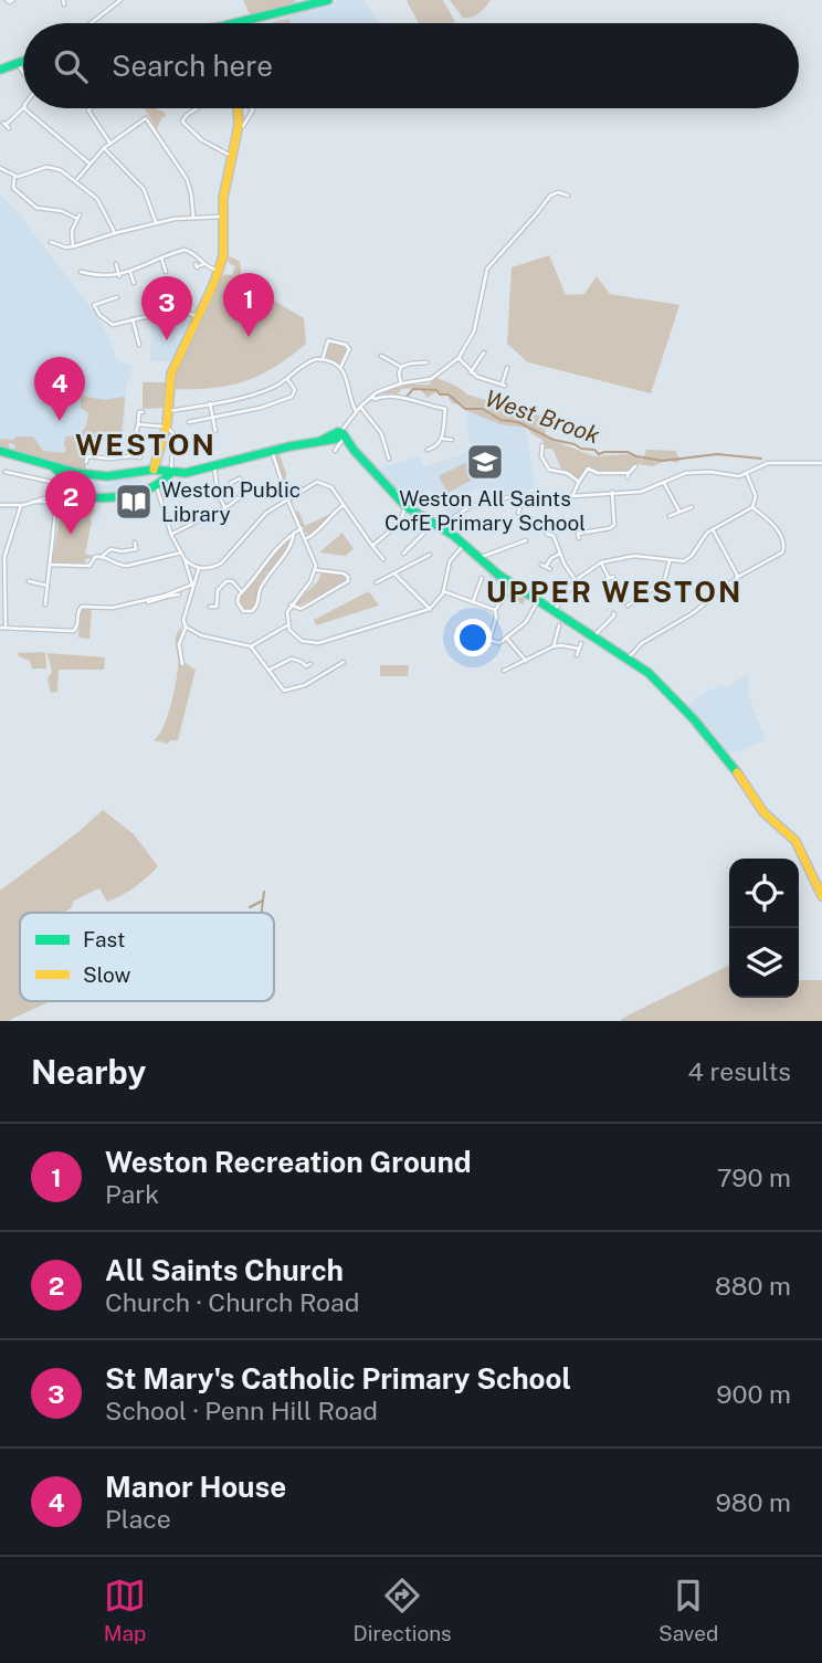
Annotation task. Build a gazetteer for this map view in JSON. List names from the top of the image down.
{
  "districts": ["WESTON", "UPPER WESTON"],
  "water": ["West Brook"],
  "places": {
    "school or university": ["Weston All Saints CofE Primary School"],
    "library": ["Weston Public Library"]
  },
  "legend": ["Fast", "Slow"],
  "page": {
    "search": "Search here",
    "pins": [
      "1",
      "3",
      "4",
      "2"
    ],
    "heading": ["Nearby", "4 results"],
    "list": [
      {
        "mark": "1",
        "name": "Weston Recreation Ground",
        "note": "Park",
        "value": "790 m"
      },
      {
        "mark": "2",
        "name": "All Saints Church",
        "note": "Church · Church Road",
        "value": "880 m"
      },
      {
        "mark": "3",
        "name": "St Mary's Catholic Primary School",
        "note": "School · Penn Hill Road",
        "value": "900 m"
      },
      {
        "mark": "4",
        "name": "Manor House",
        "note": "Place",
        "value": "980 m"
      }
    ],
    "nav": ["Map", "Directions", "Saved"]
  }
}
